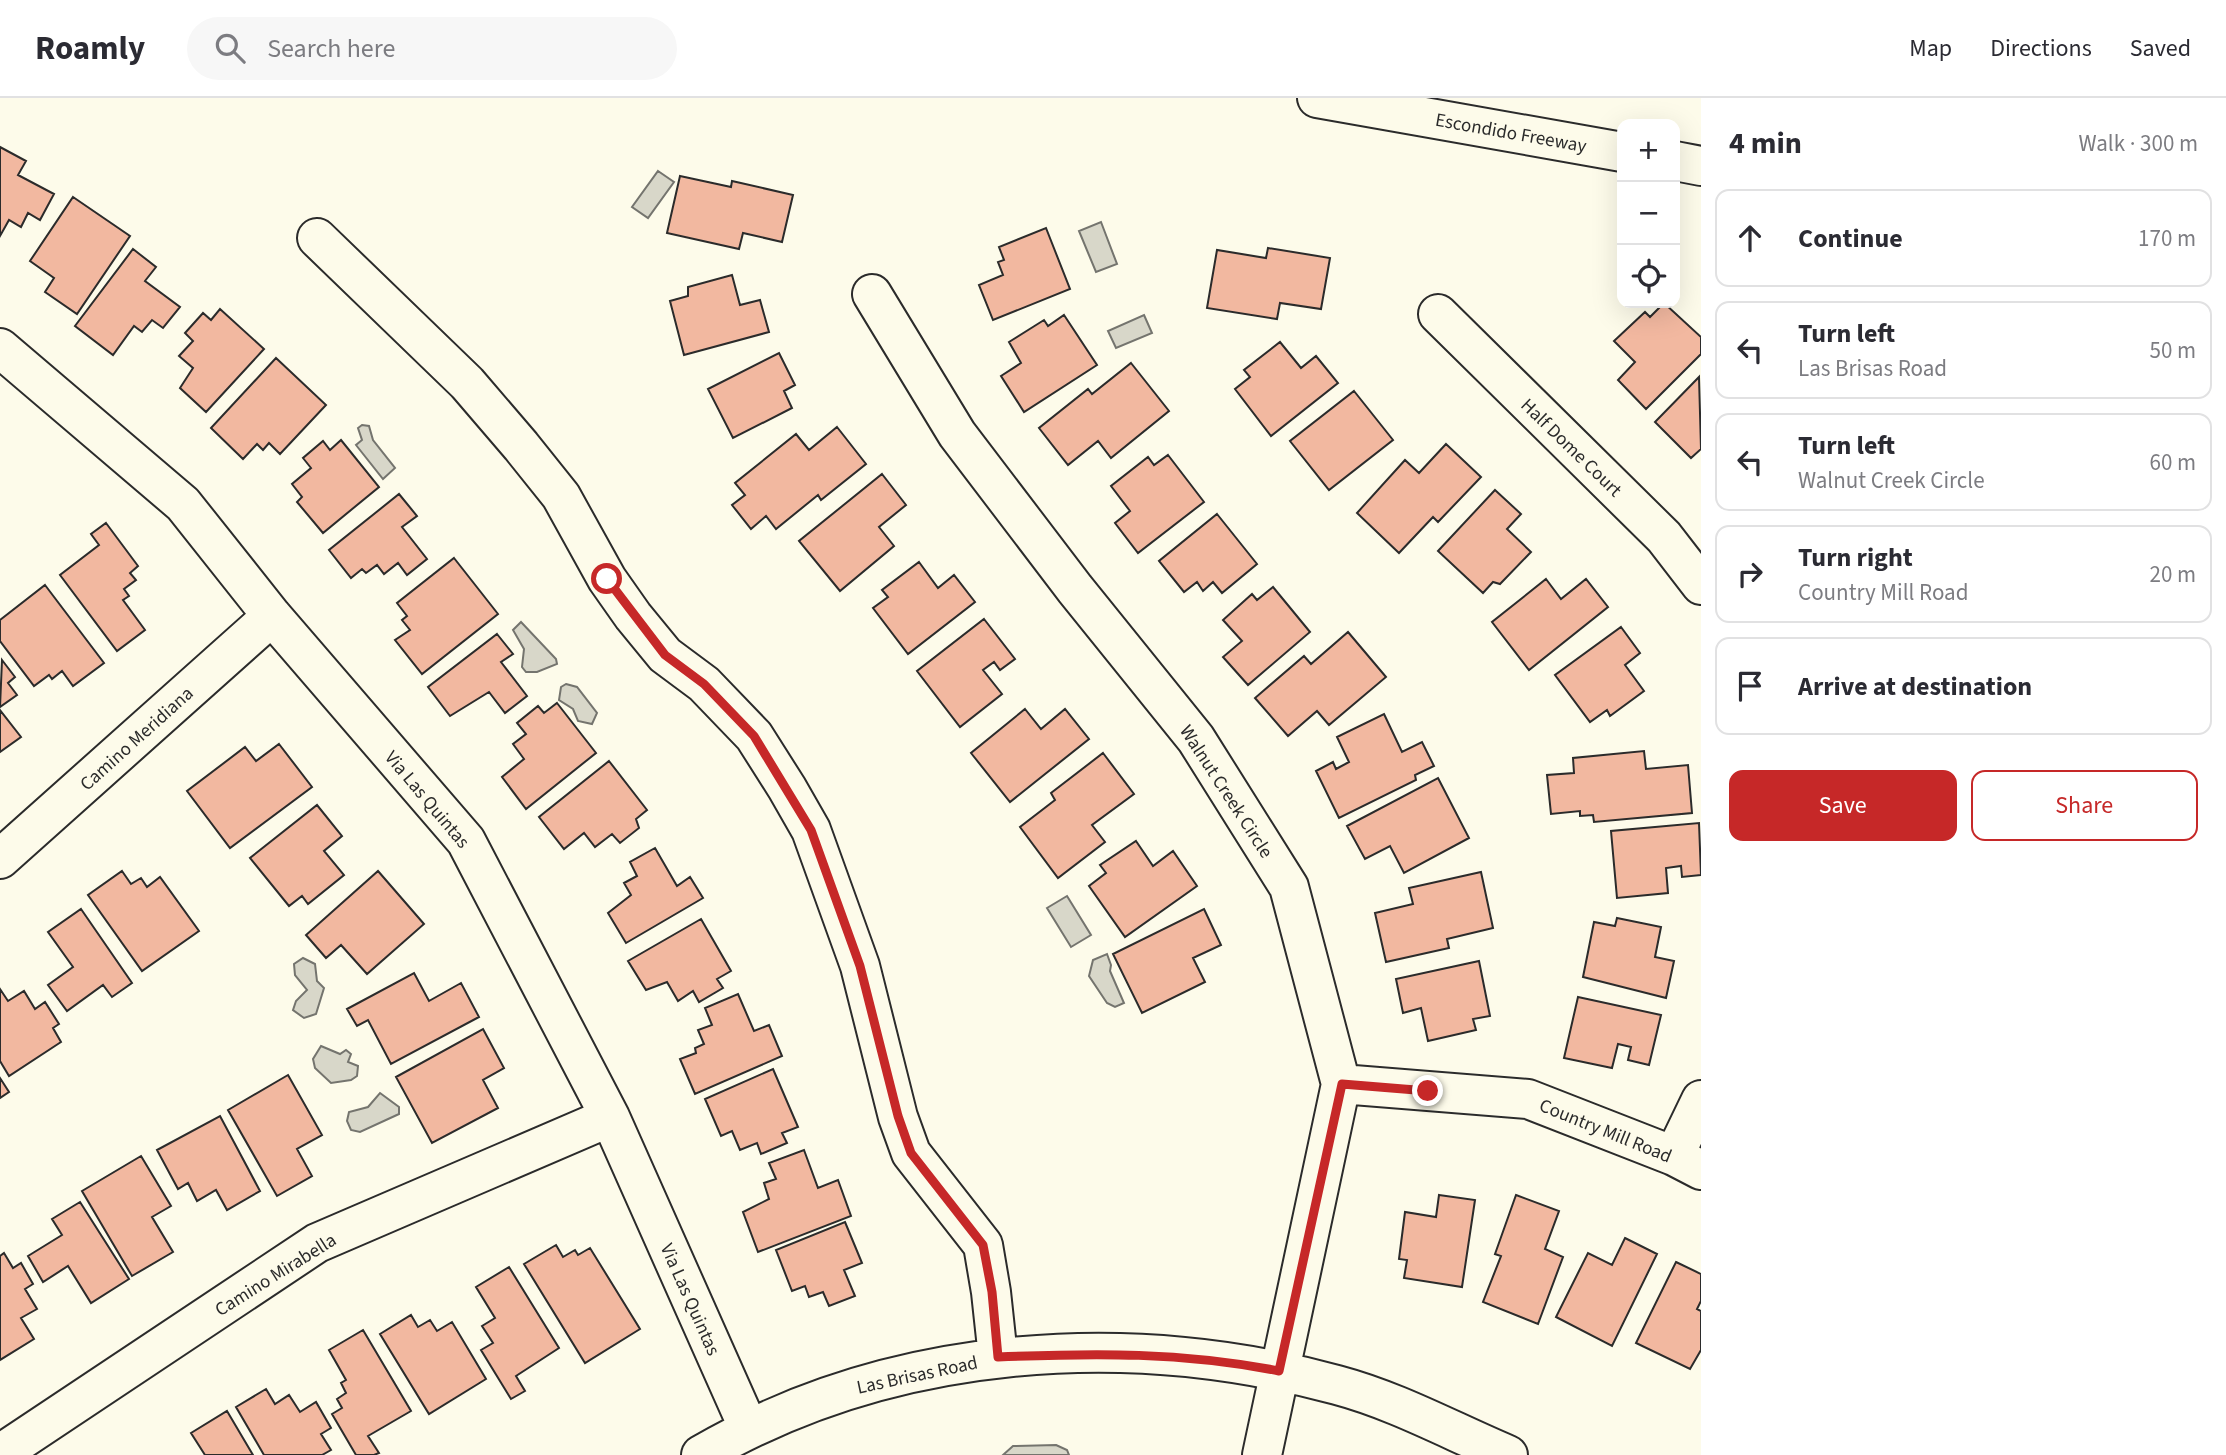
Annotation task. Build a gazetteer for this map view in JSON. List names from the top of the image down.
{
  "streets": {
    "main road": [
      "Escondido Freeway",
      "Half Dome Court",
      "Camino Meridiana",
      "Walnut Creek Circle",
      "Via Las Quintas",
      "Country Mill Road",
      "Camino Mirabella",
      "Las Brisas Road"
    ]
  },
  "crossings": [
    ["Camino Meridiana", "Via Las Quintas"],
    ["Walnut Creek Circle", "Country Mill Road"],
    ["Walnut Creek Circle", "Las Brisas Road"],
    ["Via Las Quintas", "Camino Mirabella"],
    ["Via Las Quintas", "Las Brisas Road"]
  ],
  "page": {
    "header": "Roamly",
    "search": "Search here",
    "nav": ["Map", "Directions", "Saved"],
    "heading": ["4 min", "Walk · 300 m"],
    "map_buttons": ["+", "−"],
    "list": [
      ["Continue", "170 m"],
      ["Turn left", "Las Brisas Road", "50 m"],
      ["Turn left", "Walnut Creek Circle", "60 m"],
      ["Turn right", "Country Mill Road", "20 m"],
      "Arrive at destination"
    ],
    "buttons": ["Save", "Share"]
  }
}
